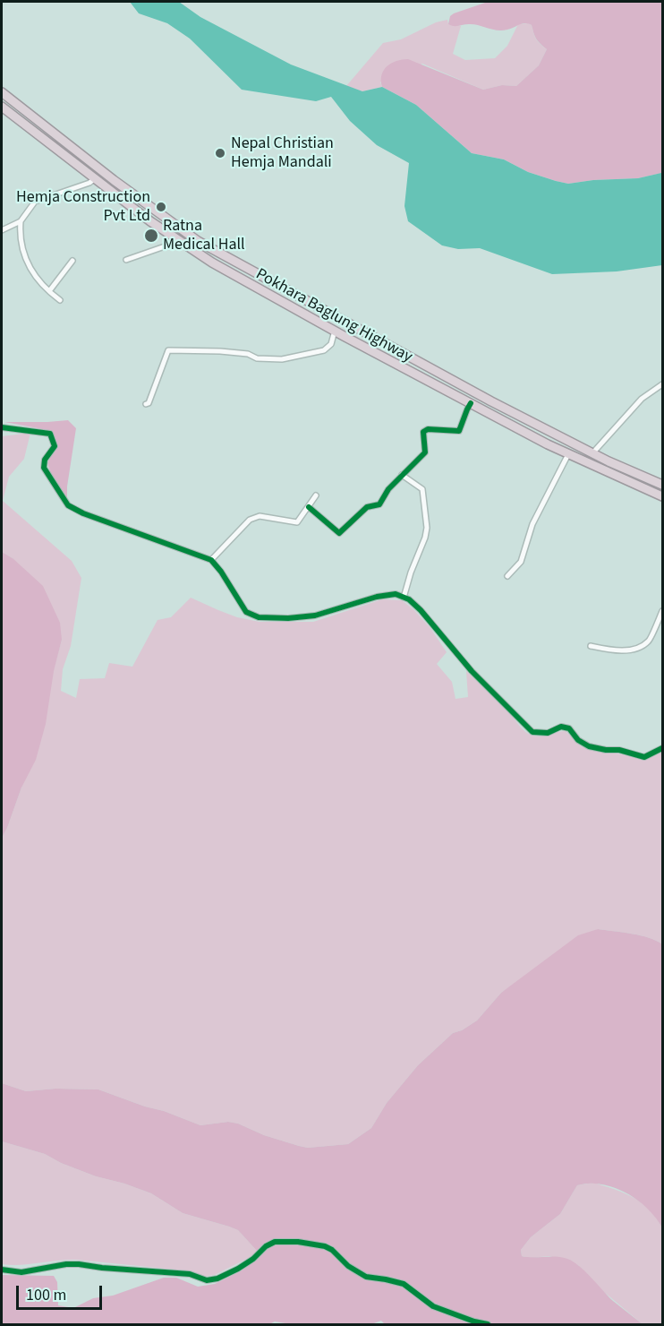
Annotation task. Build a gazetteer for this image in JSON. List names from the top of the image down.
{
  "streets": {
    "highway": ["Pokhara Baglung Highway"]
  },
  "places": ["Nepal Christian Hemja Mandali", "Hemja Construction Pvt Ltd", "Ratna Medical Hall"],
  "scale_bar": "100 m"
}
